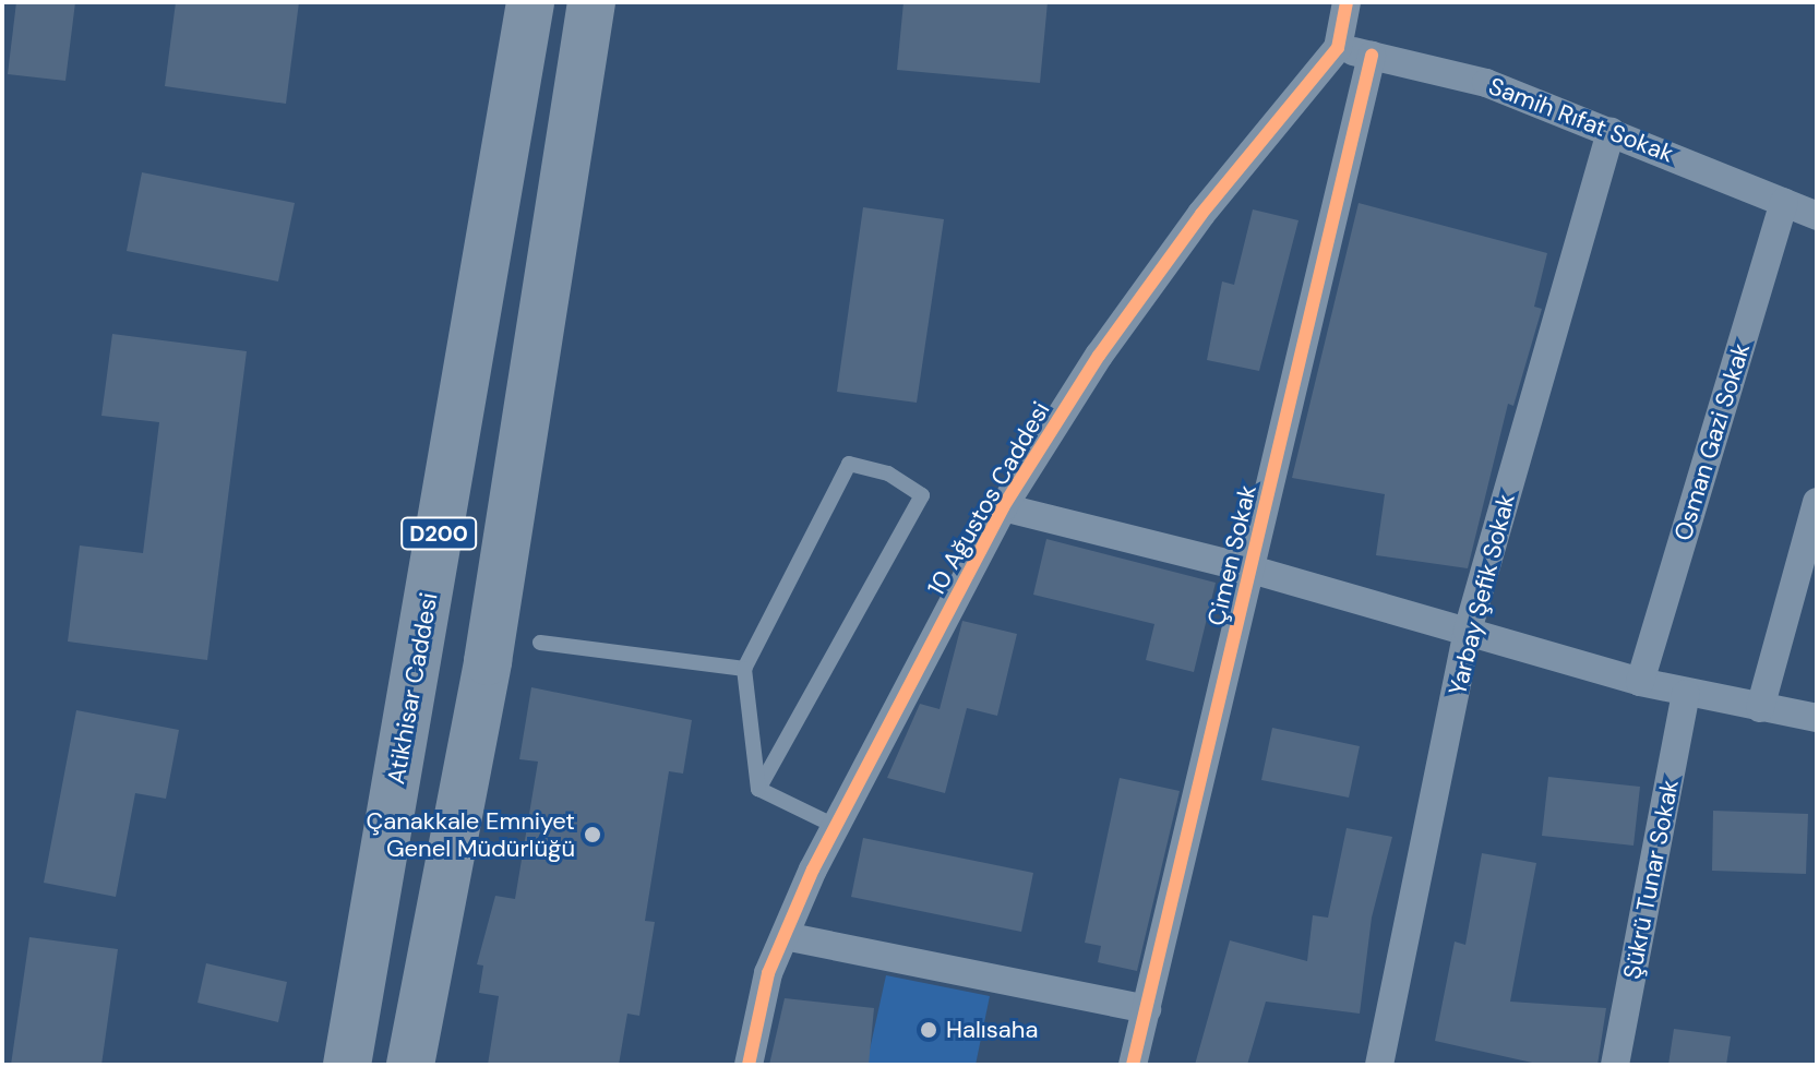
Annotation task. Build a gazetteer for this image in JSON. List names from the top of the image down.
{
  "streets": {
    "highway": ["D200", "Atikhisar Caddesi"],
    "street": [
      "Samih Rıfat Sokak",
      "Osman Gazi Sokak",
      "10 Ağustos Caddesi",
      "Çimen Sokak",
      "Yarbay Şefik Sokak",
      "Şükrü Tunar Sokak"
    ]
  },
  "crossings": [
    ["Samih Rıfat Sokak", "Osman Gazi Sokak"],
    ["Samih Rıfat Sokak", "10 Ağustos Caddesi"],
    ["Samih Rıfat Sokak", "Çimen Sokak"],
    ["Samih Rıfat Sokak", "Yarbay Şefik Sokak"]
  ],
  "places": ["Çanakkale Emniyet Genel Müdürlüğü", "Halısaha"]
}
